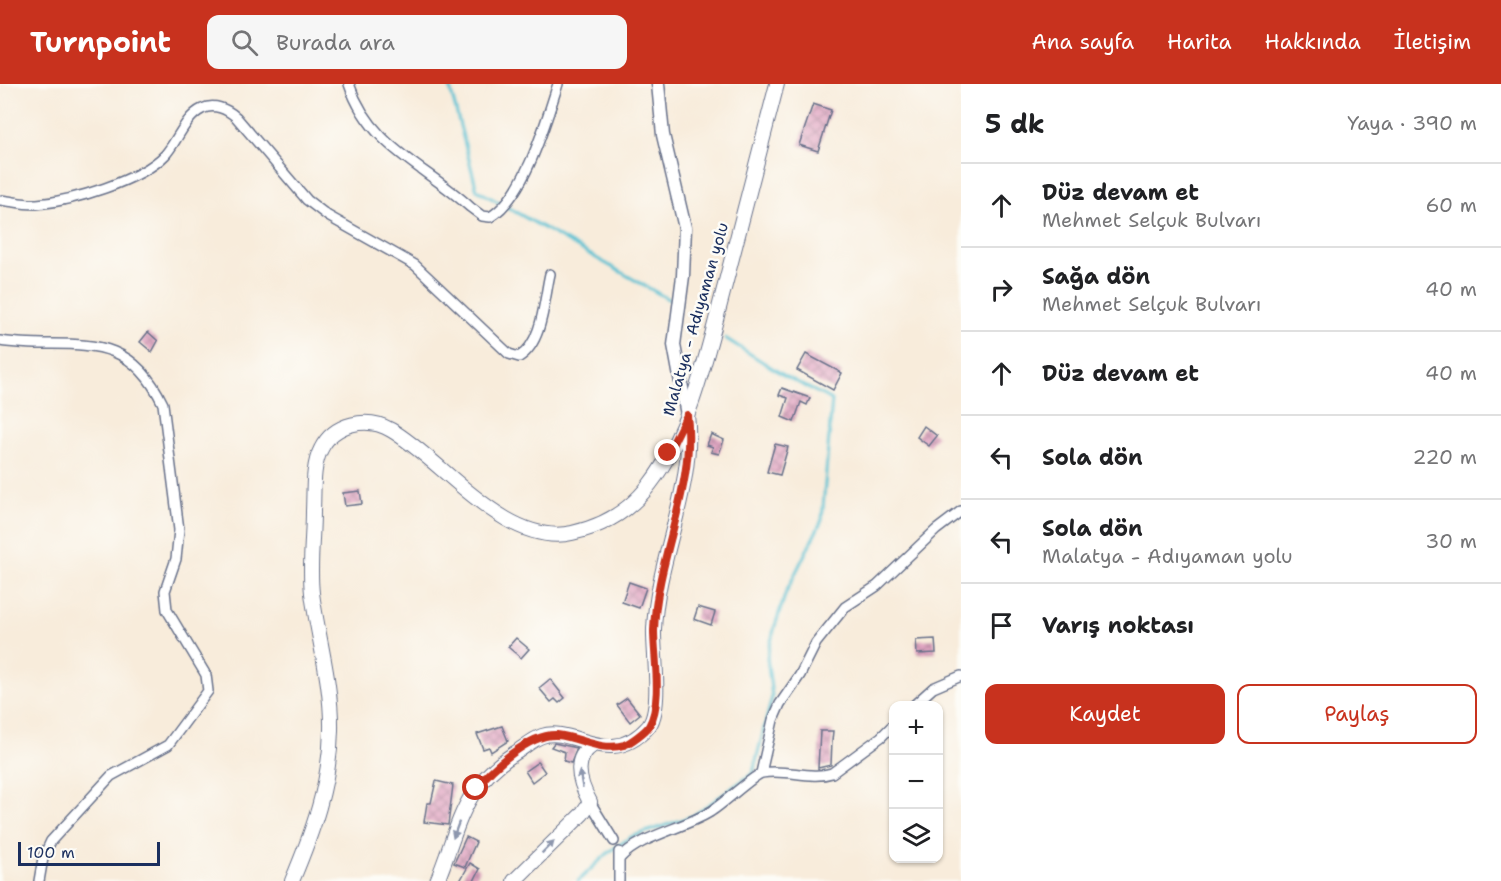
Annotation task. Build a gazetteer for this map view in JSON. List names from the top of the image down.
{
  "streets": {
    "main road": ["Malatya - Adıyaman yolu"]
  },
  "scale_bar": "100 m",
  "page": {
    "header": "Turnpoint",
    "search": "Burada ara",
    "nav": [
      "Ana sayfa",
      "Harita",
      "Hakkında",
      "İletişim"
    ],
    "heading": ["5 dk", "Yaya · 390 m"],
    "list": [
      ["Düz devam et", "Mehmet Selçuk Bulvarı", "60 m"],
      ["Sağa dön", "Mehmet Selçuk Bulvarı", "40 m"],
      ["Düz devam et", "40 m"],
      ["Sola dön", "220 m"],
      ["Sola dön", "Malatya - Adıyaman yolu", "30 m"],
      "Varış noktası"
    ],
    "buttons": ["Kaydet", "Paylaş"],
    "map_buttons": ["+", "−"],
    "scale": "100 m"
  }
}
